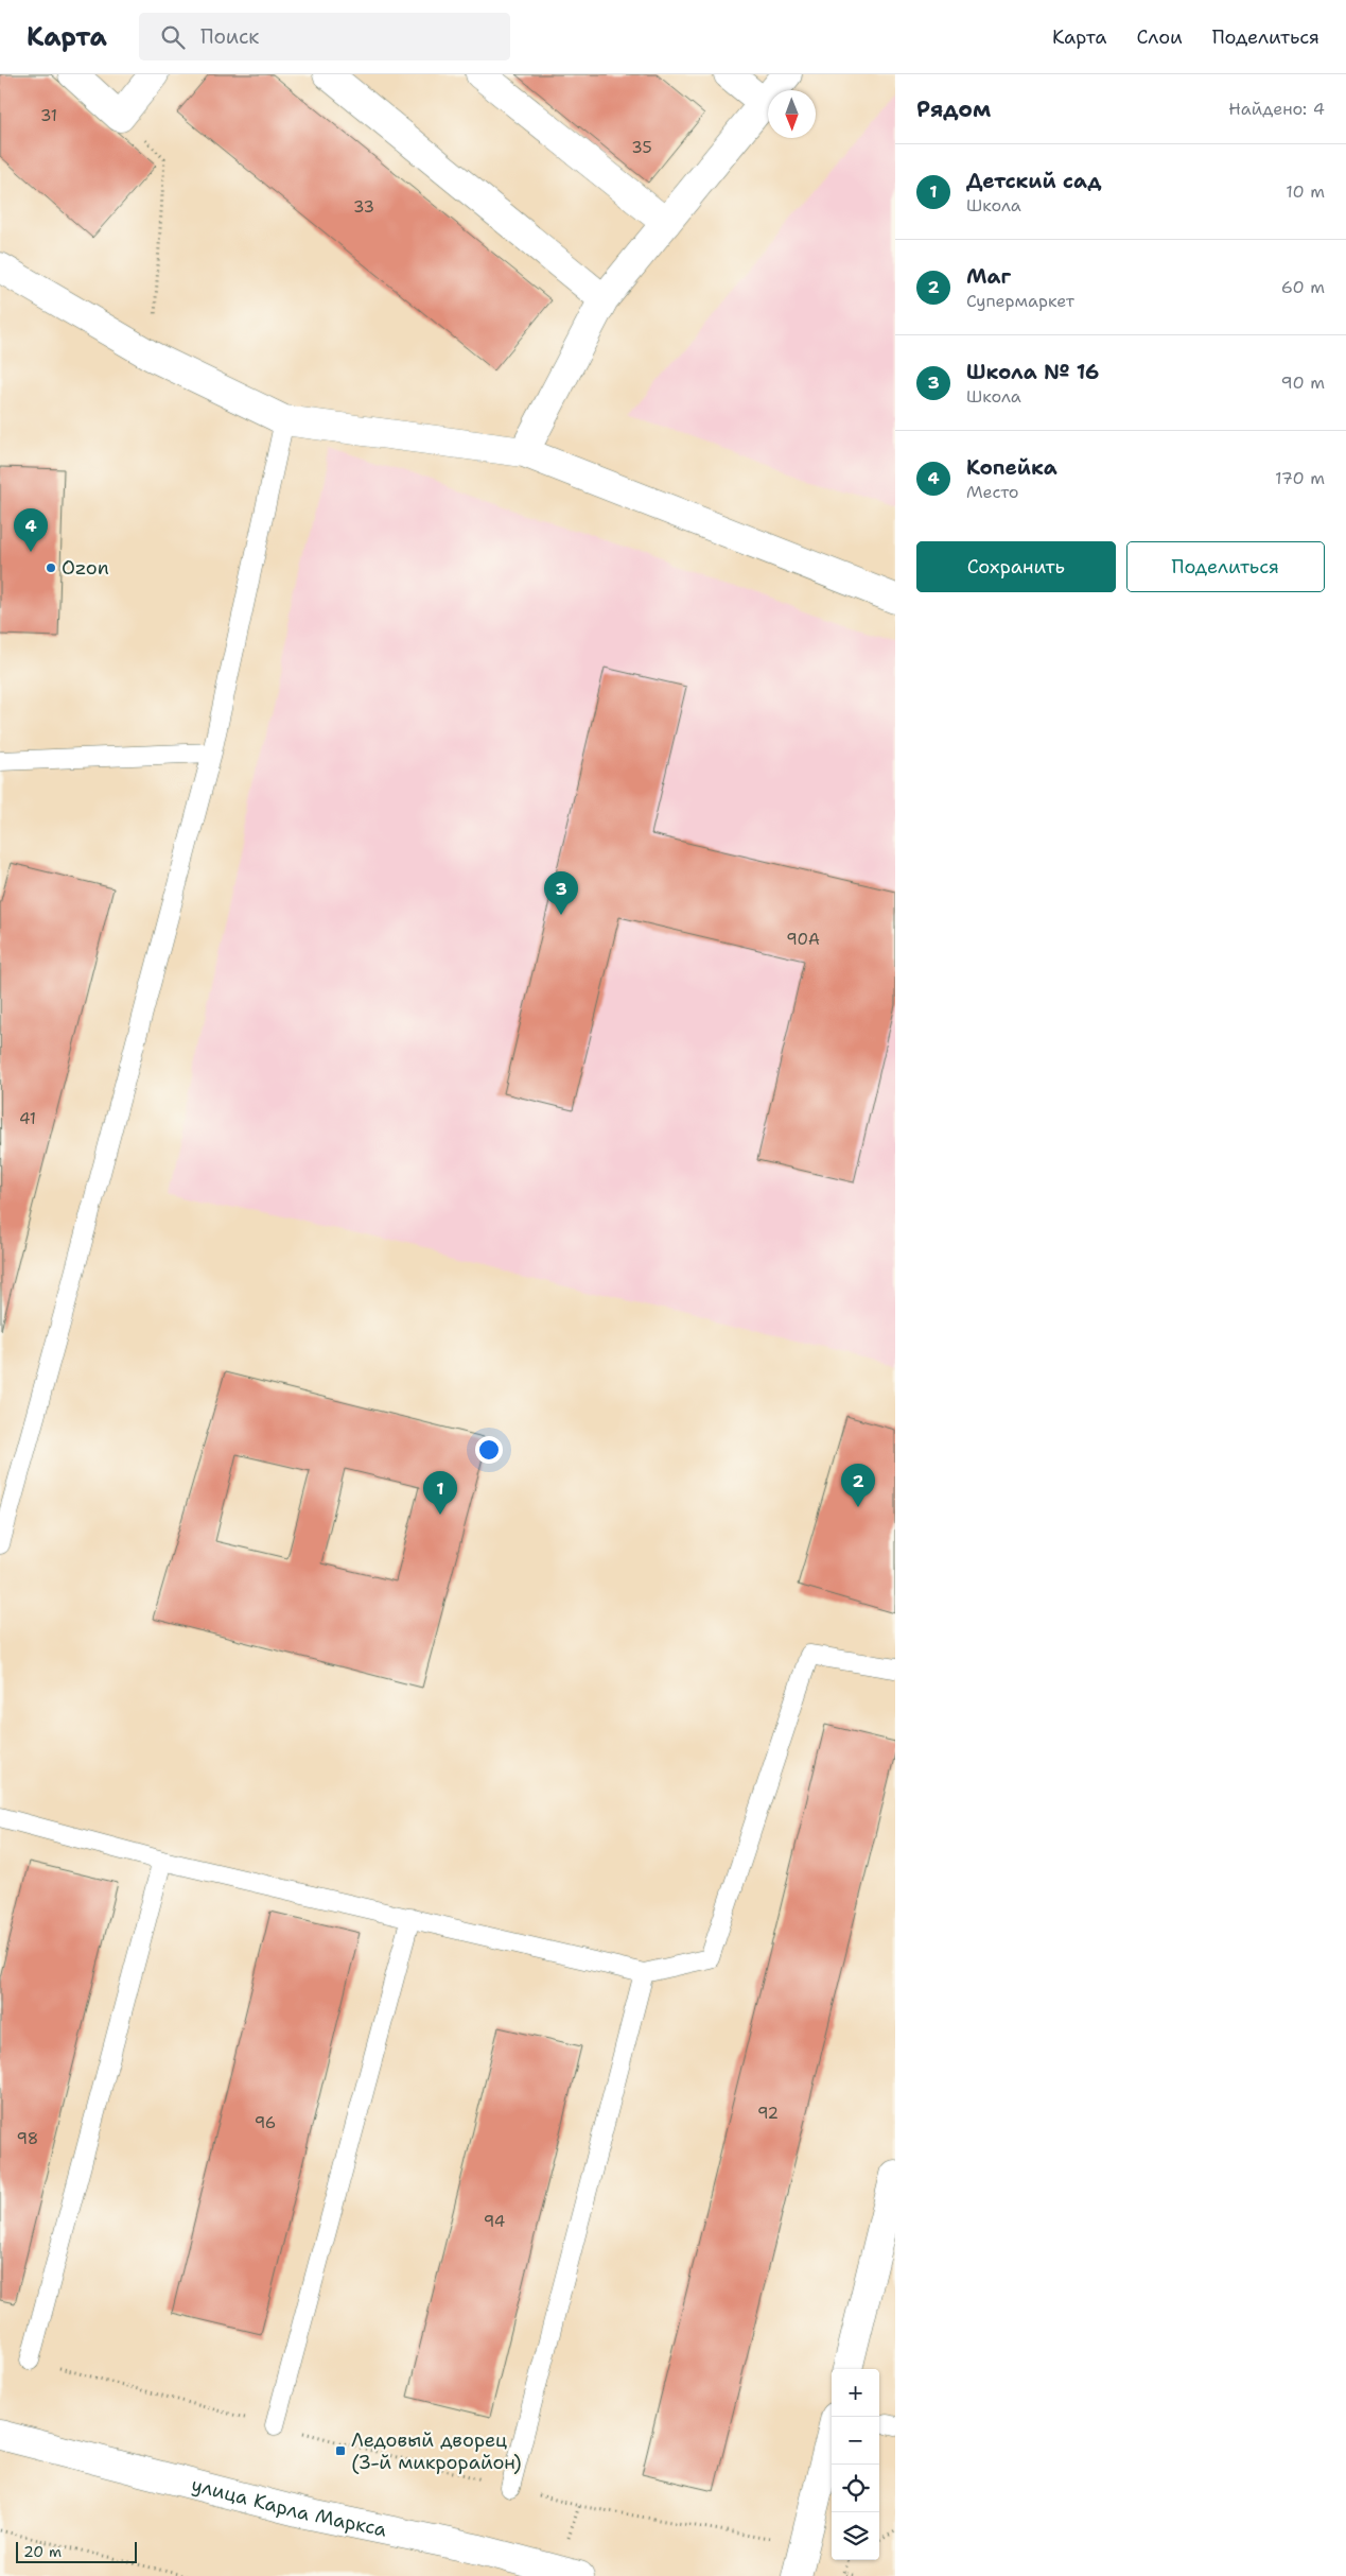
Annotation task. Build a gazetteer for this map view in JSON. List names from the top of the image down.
{
  "streets": {
    "street": ["улица Карла Маркса"]
  },
  "places": {
    "other": ["Ozon"],
    "transit": ["Ледовый дворец (3-й микрорайон)"]
  },
  "house_numbers": [
    "31",
    "35",
    "33",
    "90А",
    "41",
    "92",
    "96",
    "98",
    "94"
  ],
  "scale_bar": "20 m",
  "north": "bottom",
  "page": {
    "header": "Карта",
    "search": "Поиск",
    "nav": ["Карта", "Слои", "Поделиться"],
    "heading": ["Рядом", "Найдено: 4"],
    "list": [
      {
        "mark": "1",
        "name": "Детский сад",
        "note": "Школа",
        "value": "10 m"
      },
      {
        "mark": "2",
        "name": "Маг",
        "note": "Супермаркет",
        "value": "60 m"
      },
      {
        "mark": "3",
        "name": "Школа № 16",
        "note": "Школа",
        "value": "90 m"
      },
      {
        "mark": "4",
        "name": "Копейка",
        "note": "Место",
        "value": "170 m"
      }
    ],
    "pins": [
      "4",
      "3",
      "2",
      "1"
    ],
    "buttons": ["Сохранить", "Поделиться"],
    "map_buttons": ["+", "−"],
    "scale": "20 m"
  }
}
